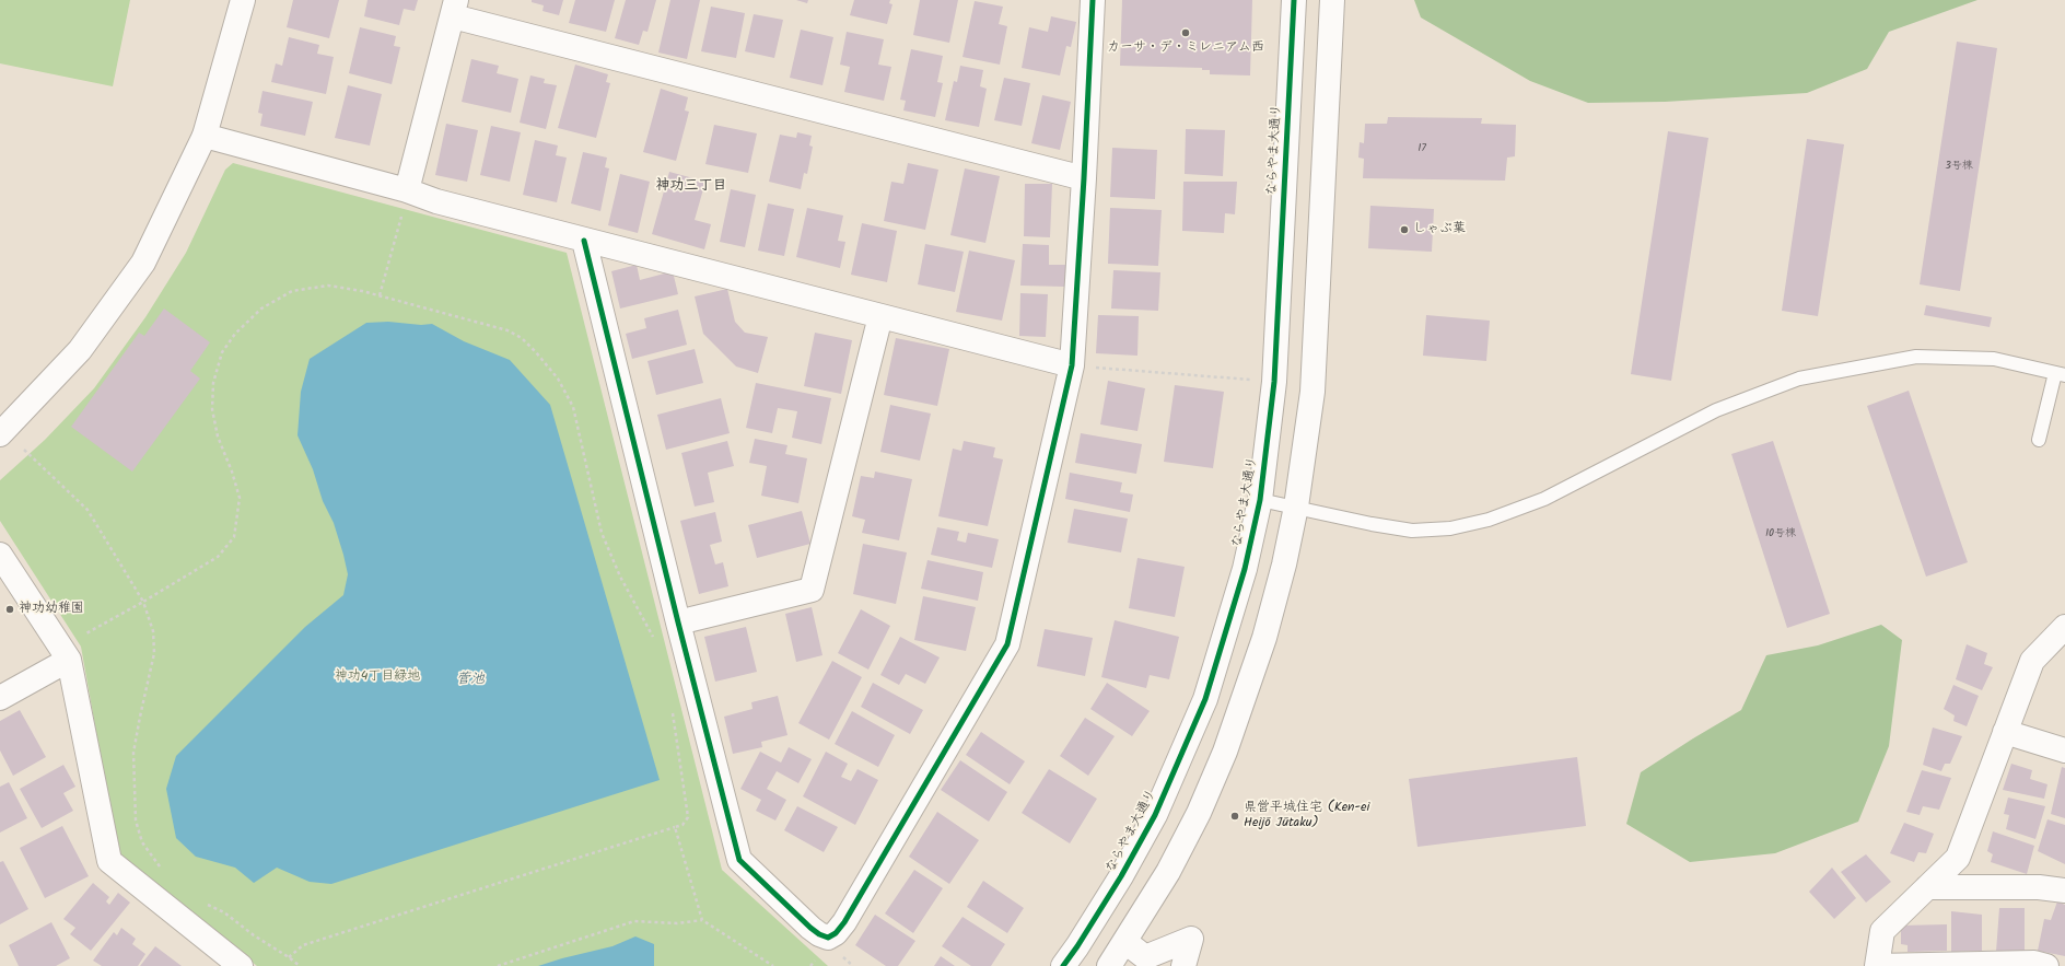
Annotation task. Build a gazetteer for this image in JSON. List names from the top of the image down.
{
  "streets": {
    "street": ["ならやま大通り"]
  },
  "districts": ["神功三丁目"],
  "water": ["菅池"],
  "parks": ["神功4丁目緑地"],
  "places": [
    "カーサ・デ・ミレニアム西",
    "しゃぶ葉",
    "神功幼稚園",
    "県営平城住宅 (Ken-ei Heijō Jūtaku)"
  ],
  "house_numbers": ["17", "3号棟", "10号棟"]
}
